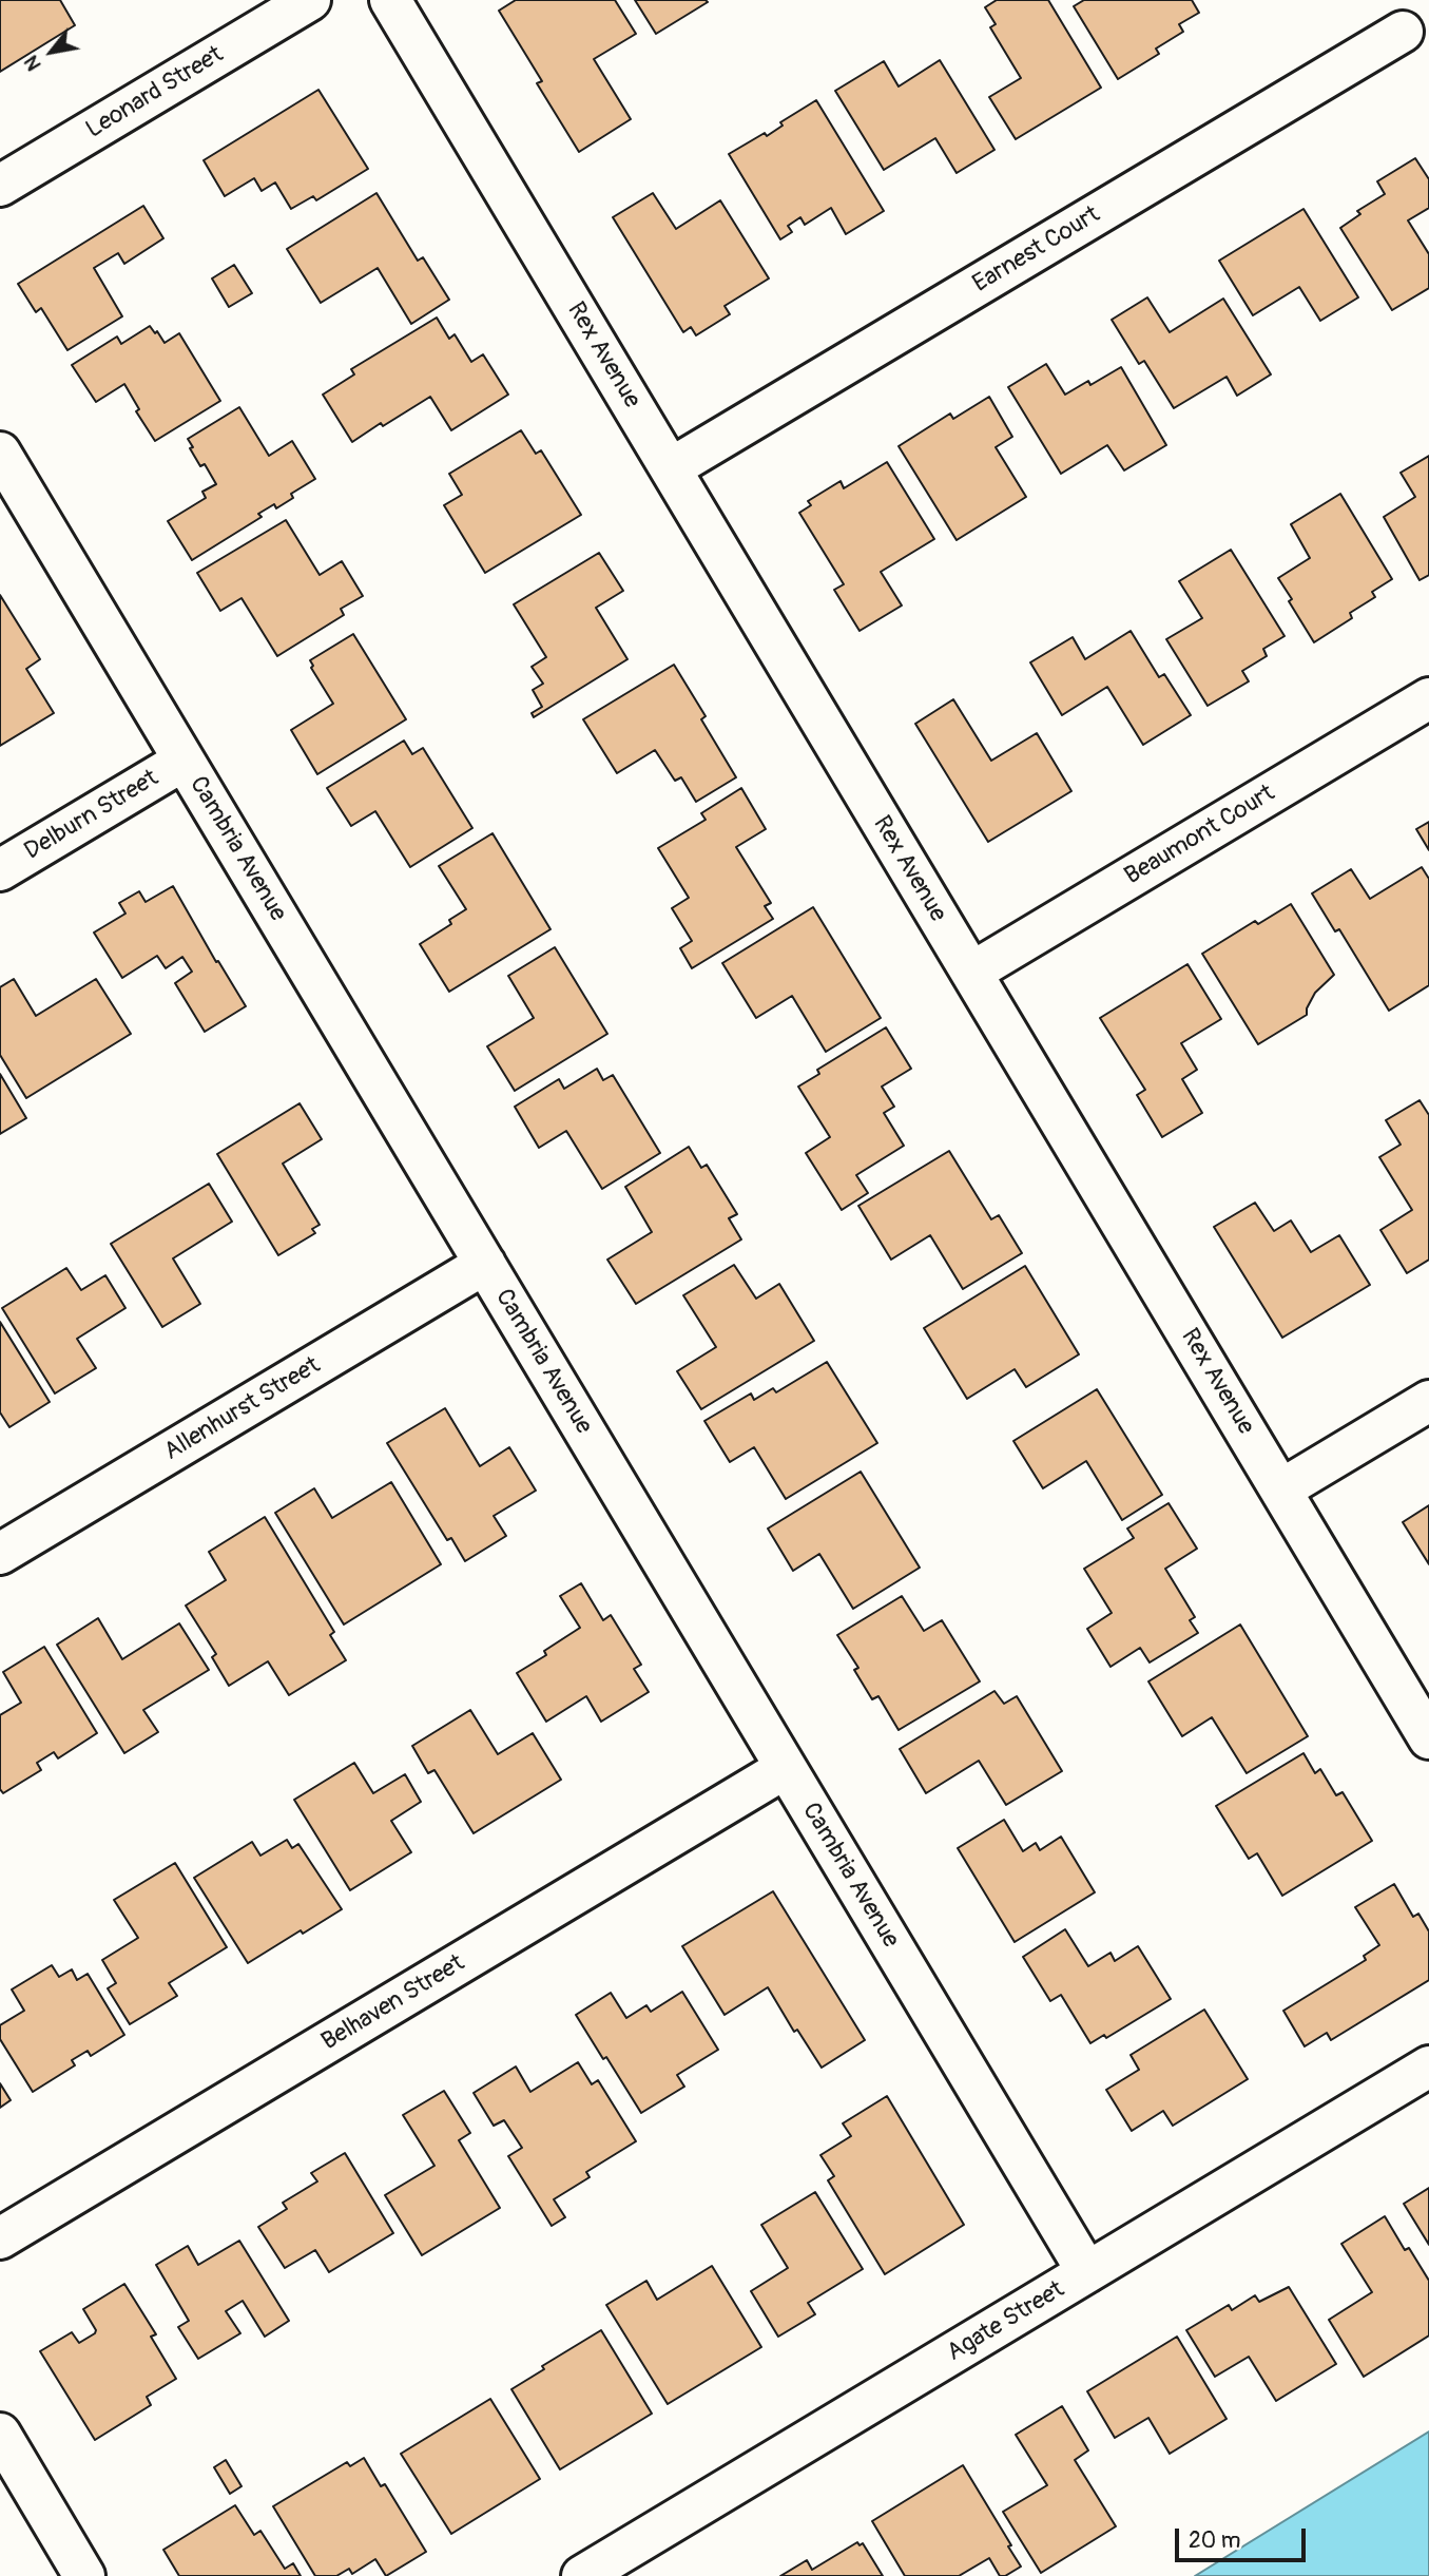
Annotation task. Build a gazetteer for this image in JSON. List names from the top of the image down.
{
  "streets": {
    "street": [
      "Leonard Street",
      "Earnest Court",
      "Rex Avenue",
      "Delburn Street",
      "Beaumont Court",
      "Cambria Avenue",
      "Allenhurst Street",
      "Belhaven Street",
      "Agate Street"
    ]
  },
  "crossings": [
    ["Earnest Court", "Rex Avenue"],
    ["Rex Avenue", "Beaumont Court"],
    ["Delburn Street", "Cambria Avenue"],
    ["Cambria Avenue", "Allenhurst Street"],
    ["Cambria Avenue", "Belhaven Street"],
    ["Cambria Avenue", "Agate Street"]
  ],
  "scale_bar": "20 m",
  "north": "bottom left"
}
